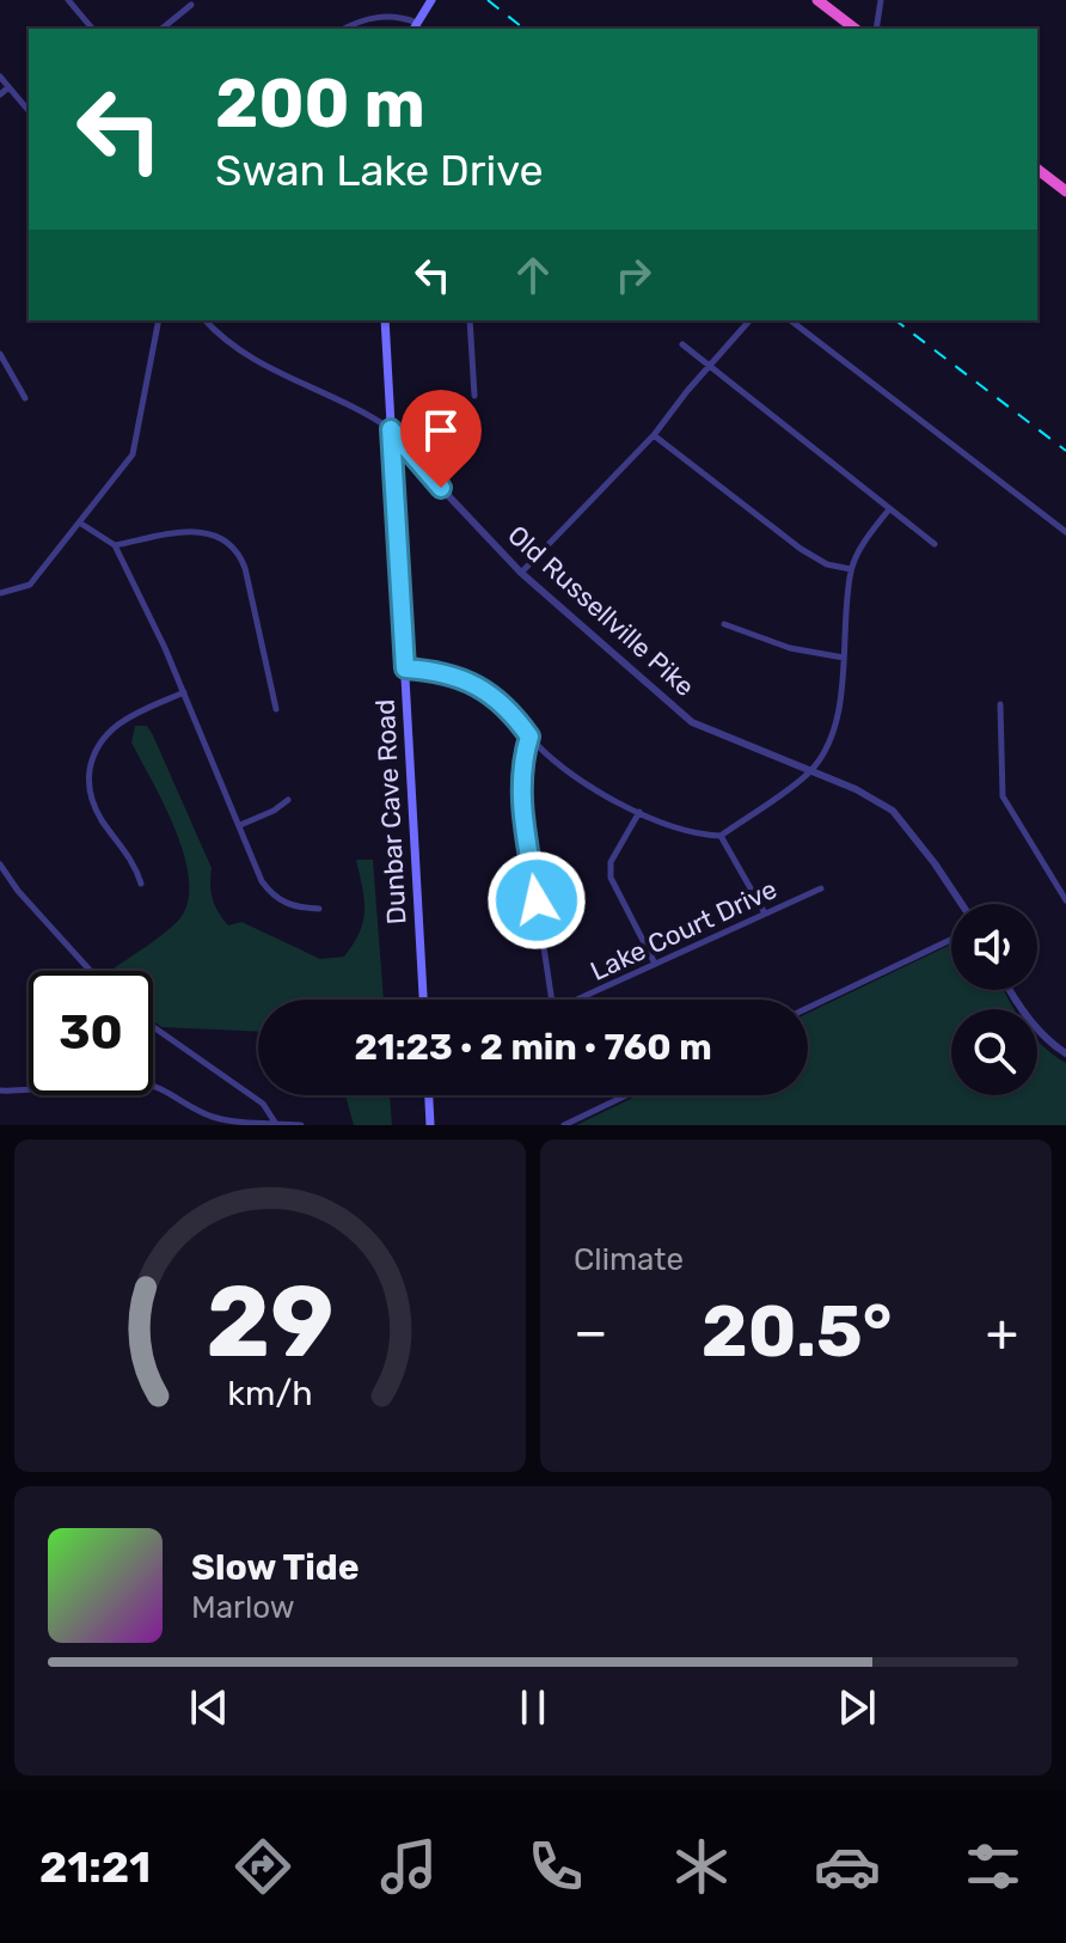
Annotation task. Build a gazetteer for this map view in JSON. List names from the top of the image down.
{
  "streets": {
    "main road": ["Dunbar Cave Road"],
    "street": ["Old Russellville Pike", "Lake Court Drive"]
  },
  "crossings": [
    ["Old Russellville Pike", "Dunbar Cave Road"]
  ],
  "page": {
    "turn": ["200 m", "Swan Lake Drive"],
    "limit": "30",
    "trip": "21:23 · 2 min · 760 m",
    "tile": "Climate",
    "heat": ["−", "20.5°", "+"],
    "song": ["Slow Tide", "Marlow"],
    "tabs": "21:21",
    "gauge": ["29", "km/h"]
  }
}
